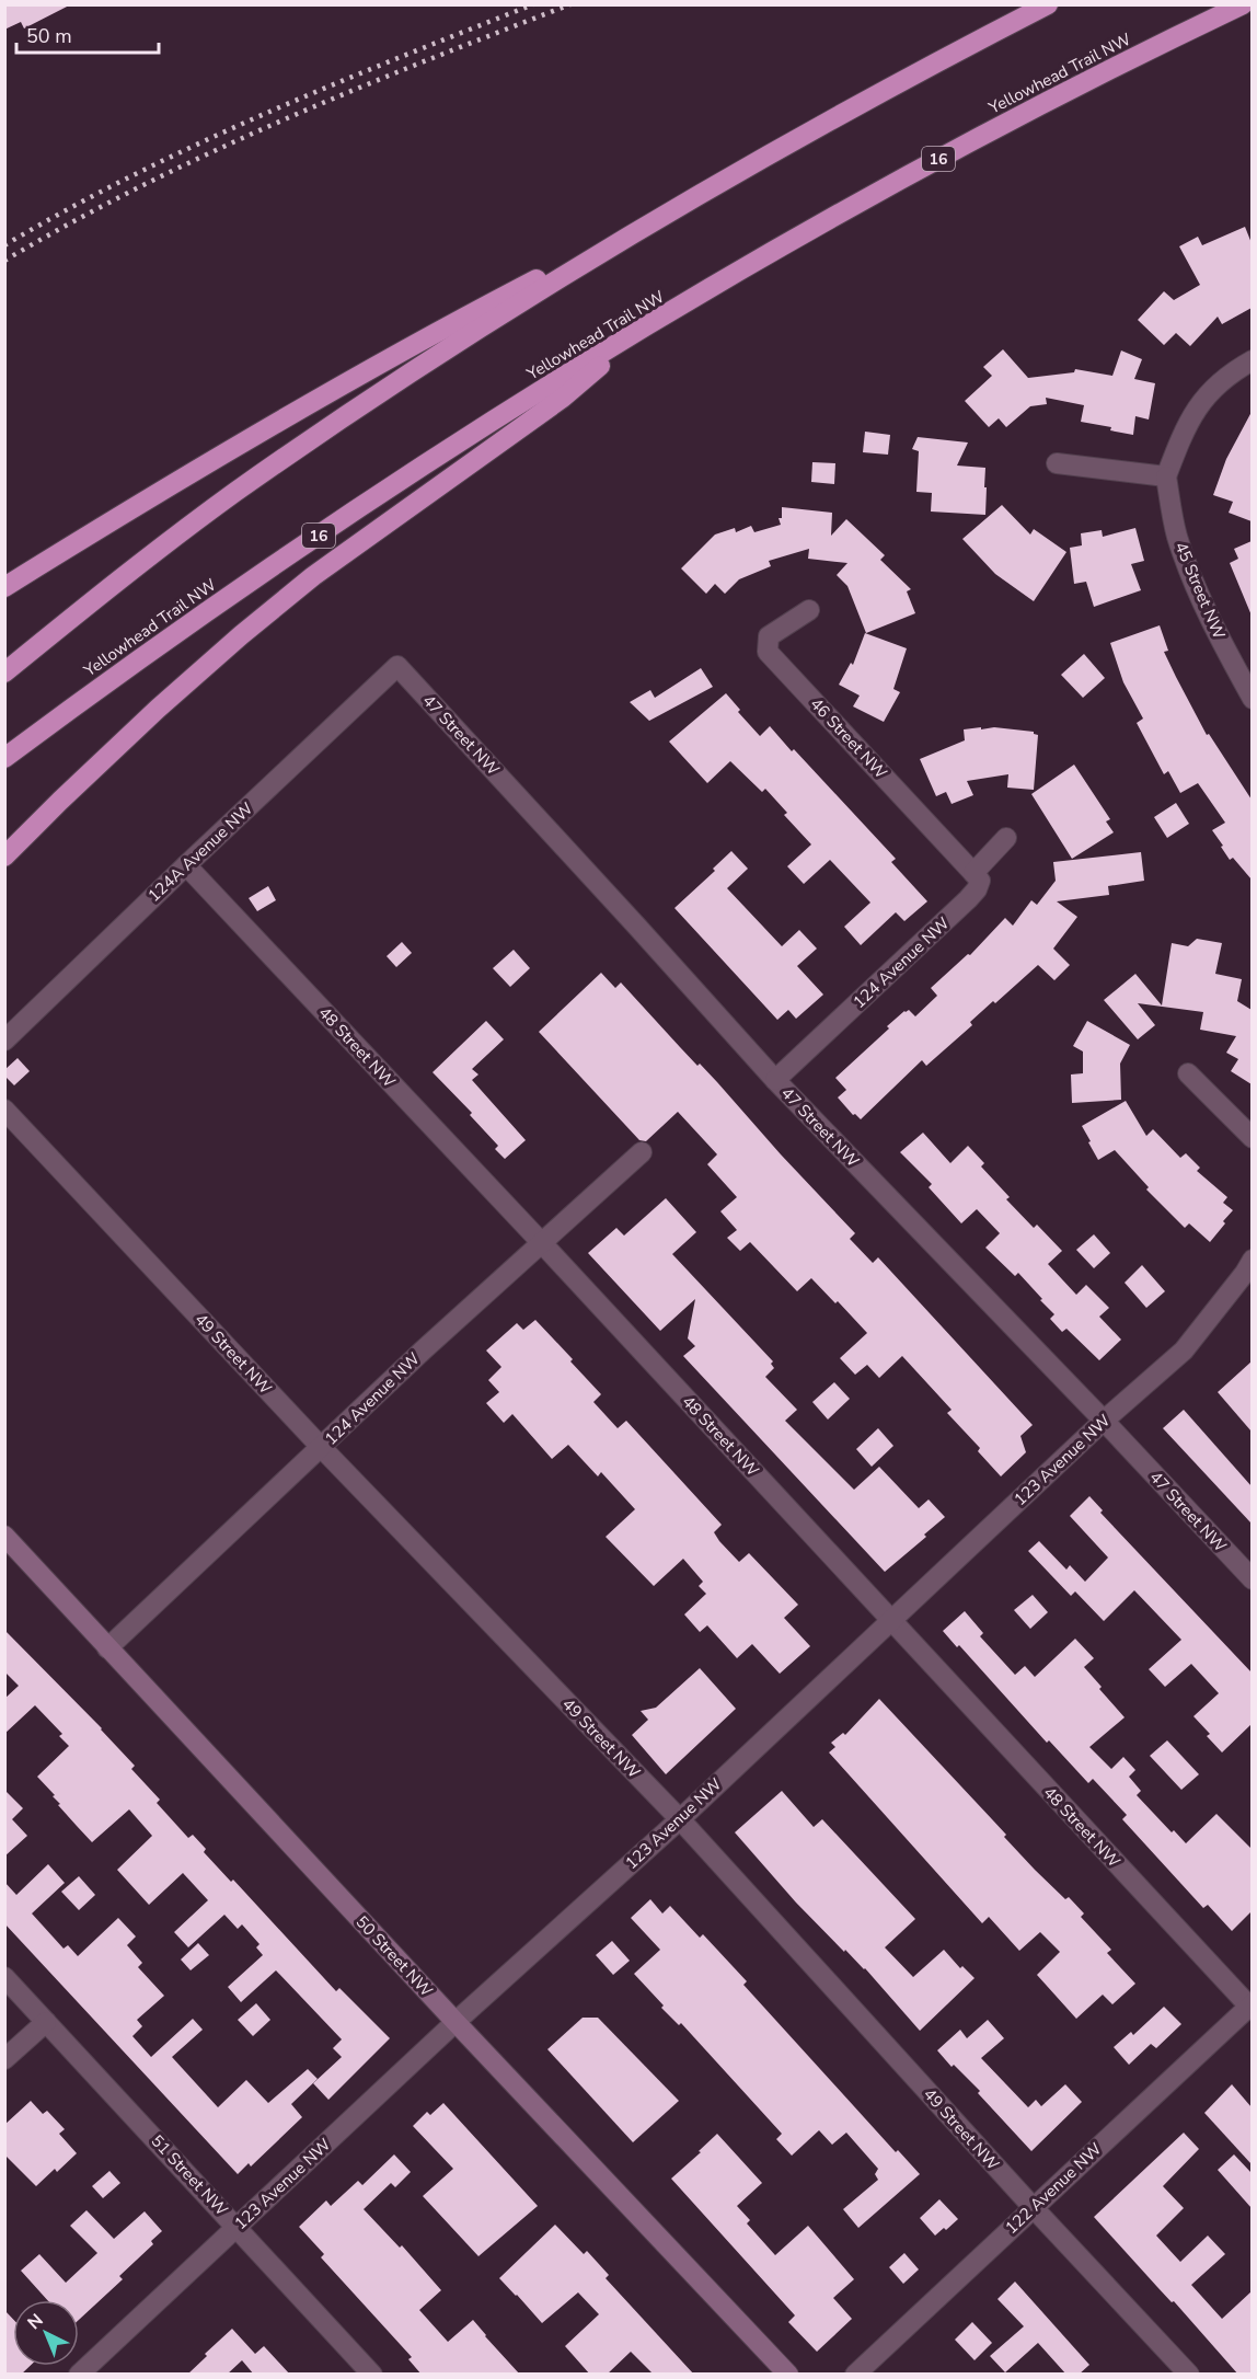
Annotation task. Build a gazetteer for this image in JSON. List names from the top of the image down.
{
  "streets": {
    "highway": ["Yellowhead Trail NW", "16"],
    "main road": ["50 Street NW"],
    "street": [
      "45 Street NW",
      "47 Street NW",
      "46 Street NW",
      "124A Avenue NW",
      "124 Avenue NW",
      "48 Street NW",
      "49 Street NW",
      "123 Avenue NW",
      "51 Street NW",
      "122 Avenue NW"
    ]
  },
  "crossings": [
    ["47 Street NW", "124A Avenue NW"],
    ["47 Street NW", "124 Avenue NW"],
    ["47 Street NW", "123 Avenue NW"],
    ["46 Street NW", "124 Avenue NW"],
    ["124A Avenue NW", "48 Street NW"],
    ["124 Avenue NW", "48 Street NW"],
    ["124 Avenue NW", "49 Street NW"],
    ["124 Avenue NW", "50 Street NW"],
    ["48 Street NW", "123 Avenue NW"],
    ["48 Street NW", "122 Avenue NW"],
    ["49 Street NW", "123 Avenue NW"],
    ["49 Street NW", "122 Avenue NW"],
    ["123 Avenue NW", "50 Street NW"],
    ["123 Avenue NW", "51 Street NW"]
  ],
  "scale_bar": "50 m",
  "north": "top left"
}
